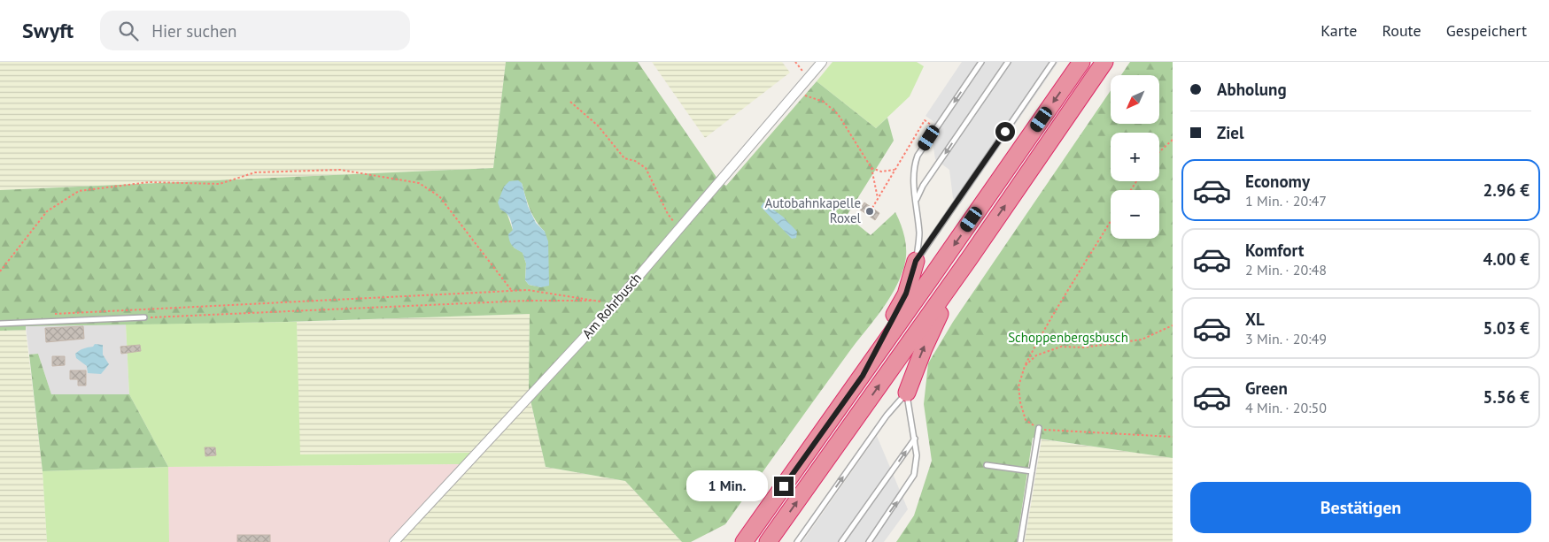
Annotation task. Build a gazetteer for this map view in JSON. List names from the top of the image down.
{
  "streets": {
    "street": ["Am Rohrbusch"]
  },
  "parks": ["Schoppenbergsbusch"],
  "places": ["Autobahnkapelle Roxel"],
  "north": "bottom left",
  "page": {
    "header": "Swyft",
    "search": "Hier suchen",
    "nav": ["Karte", "Route", "Gespeichert"],
    "banner": ["Abholung", "Ziel"],
    "map_buttons": ["+", "−"],
    "list": [
      {
        "name": "Economy",
        "note": "1 Min. · 20:47",
        "value": "2.96 €"
      },
      {
        "name": "Komfort",
        "note": "2 Min. · 20:48",
        "value": "4.00 €"
      },
      {
        "name": "XL",
        "note": "3 Min. · 20:49",
        "value": "5.03 €"
      },
      {
        "name": "Green",
        "note": "4 Min. · 20:50",
        "value": "5.56 €"
      }
    ],
    "bubble": "1 Min.",
    "buttons": "Bestätigen"
  }
}
